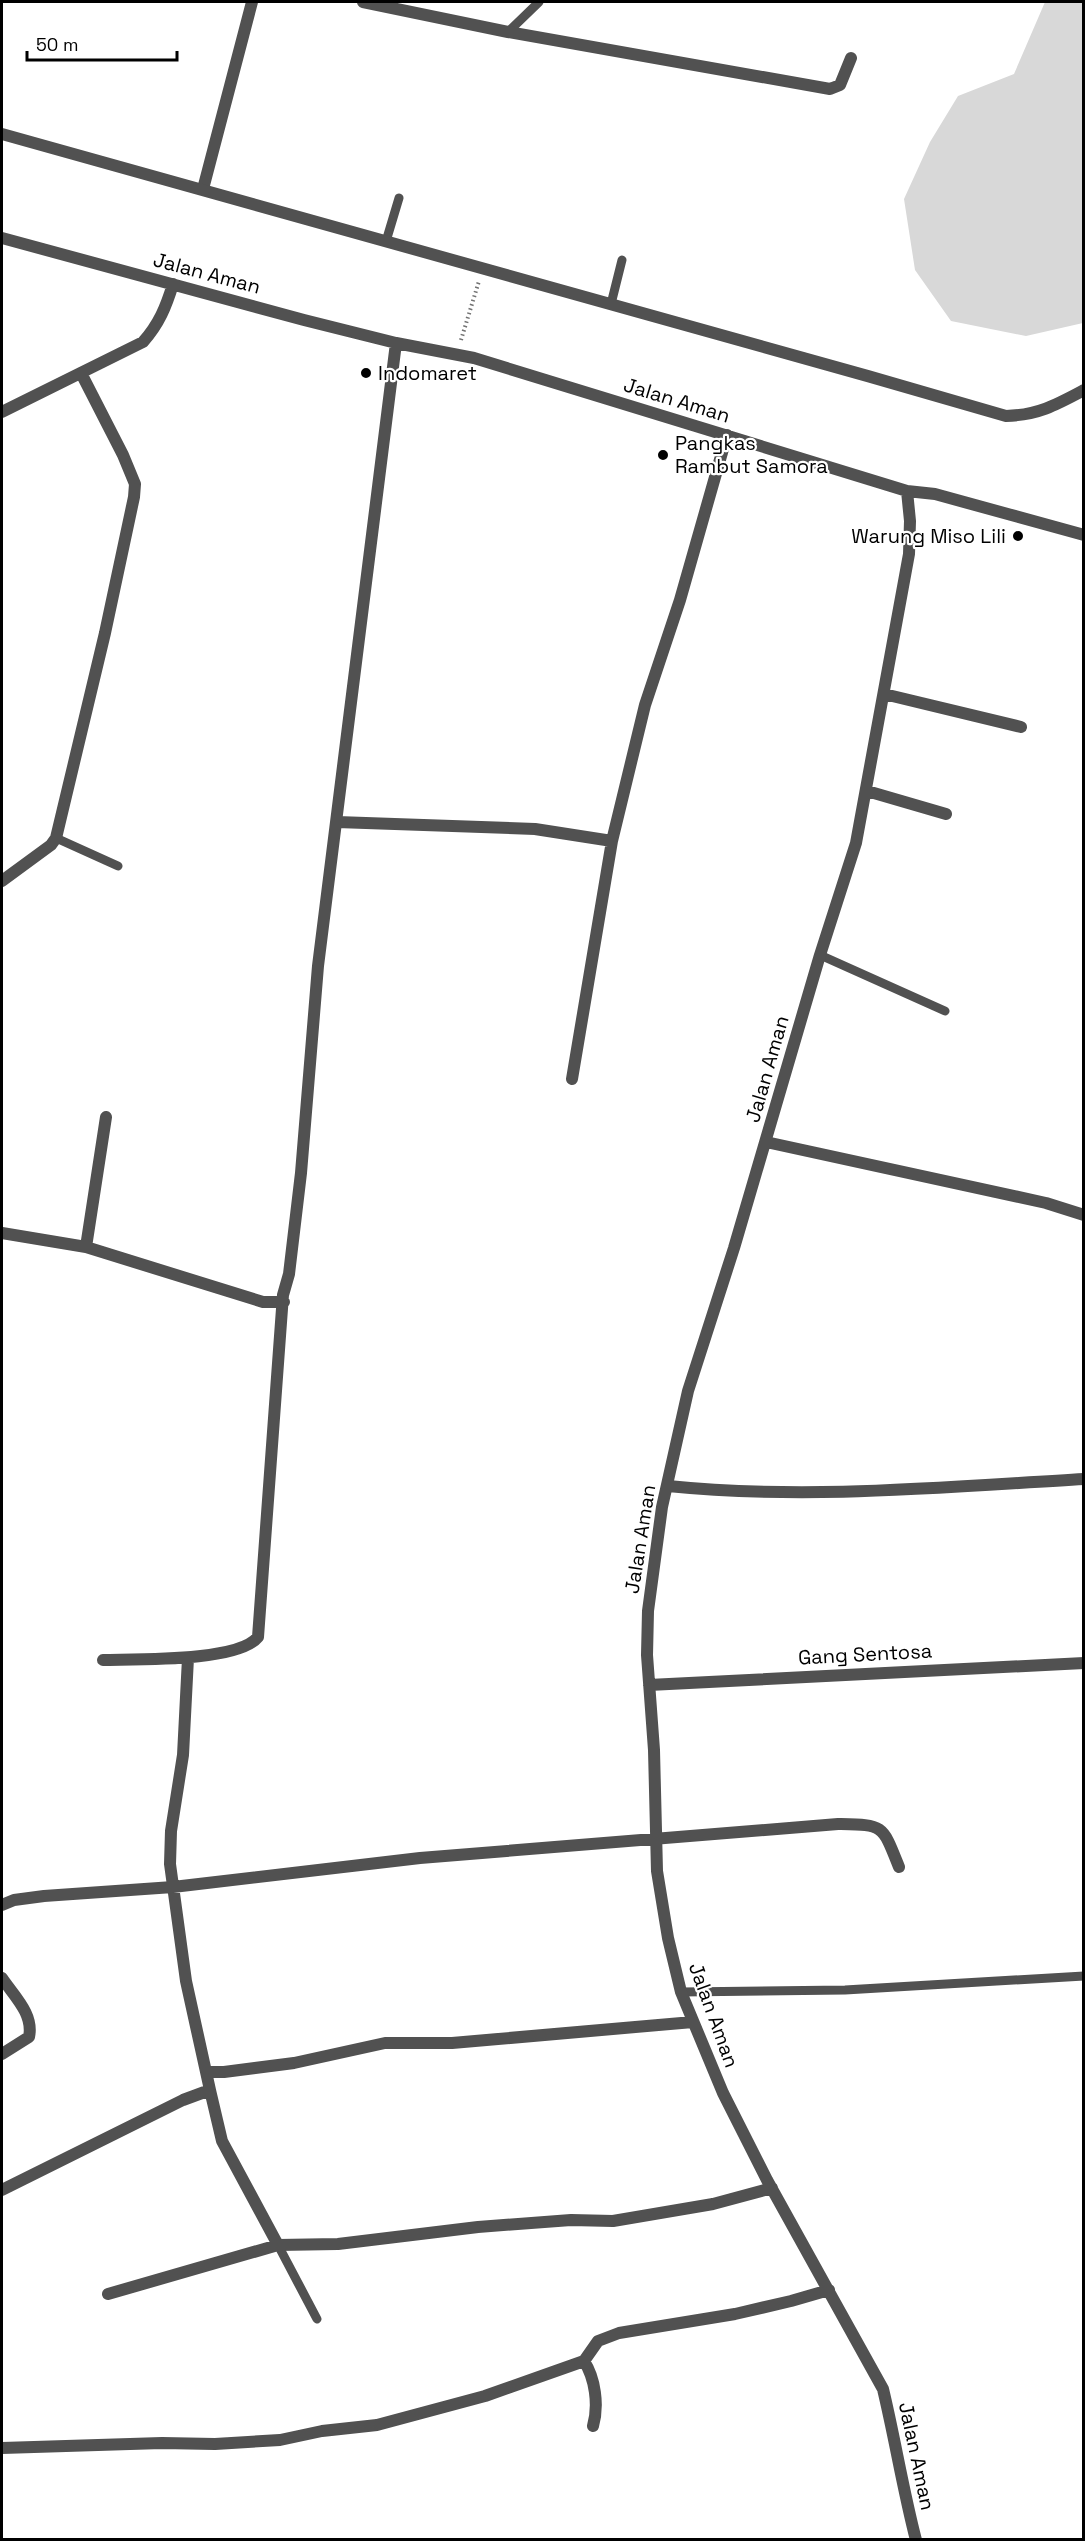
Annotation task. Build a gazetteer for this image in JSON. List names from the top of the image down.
{
  "streets": {
    "street": ["Jalan Aman", "Gang Sentosa"]
  },
  "crossings": [
    ["Jalan Aman", "Gang Sentosa"]
  ],
  "places": ["Indomaret", "Pangkas Rambut Samora", "Warung Miso Lili"],
  "scale_bar": "50 m"
}
